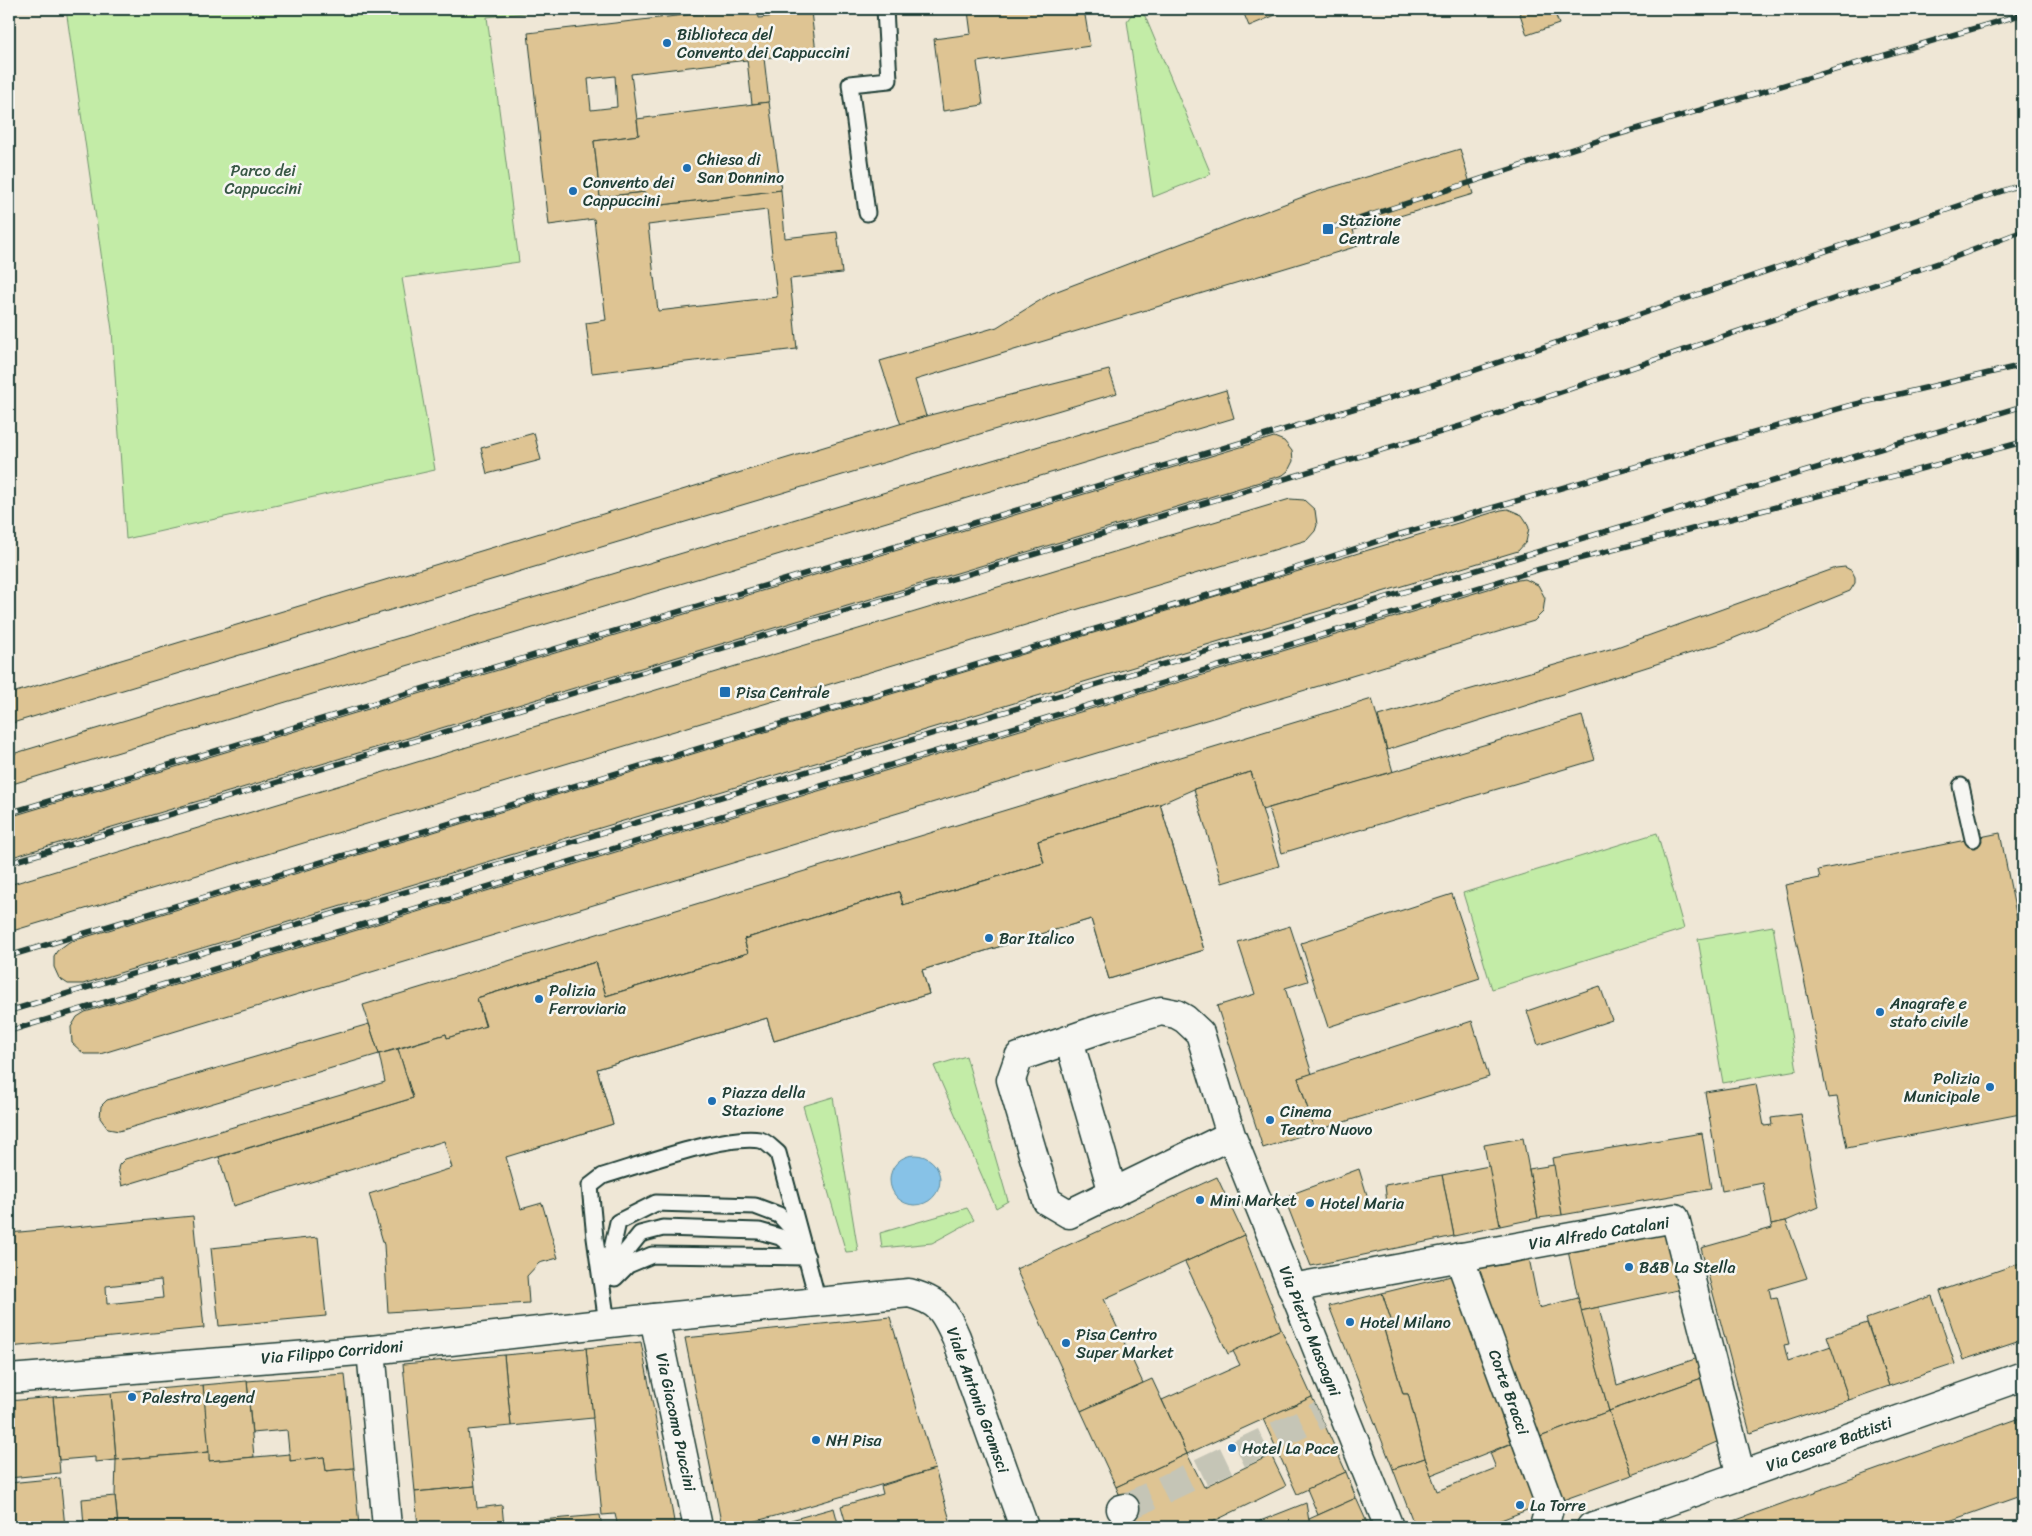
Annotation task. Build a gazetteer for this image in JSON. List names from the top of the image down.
{
  "streets": {
    "street": [
      "Via Alfredo Catalani",
      "Via Pietro Mascagni",
      "Via Filippo Corridoni",
      "Corte Bracci",
      "Viale Antonio Gramsci",
      "Via Giacomo Puccini",
      "Via Cesare Battisti"
    ]
  },
  "crossings": [
    ["Via Alfredo Catalani", "Via Pietro Mascagni"],
    ["Via Alfredo Catalani", "Corte Bracci"],
    ["Via Alfredo Catalani", "Via Cesare Battisti"],
    ["Via Filippo Corridoni", "Via Giacomo Puccini"]
  ],
  "parks": ["Parco dei Cappuccini"],
  "places": {
    "other": [
      "Biblioteca del Convento dei Cappuccini",
      "Chiesa di San Donnino",
      "Convento dei Cappuccini",
      "Bar Italico",
      "Polizia Ferroviaria",
      "Anagrafe e stato civile",
      "Polizia Municipale",
      "Piazza della Stazione",
      "Cinema Teatro Nuovo",
      "Mini Market",
      "Hotel Maria",
      "B&B La Stella",
      "Hotel Milano",
      "Pisa Centro Super Market",
      "Palestra Legend",
      "NH Pisa",
      "Hotel La Pace",
      "La Torre"
    ],
    "transit": ["Stazione Centrale", "Pisa Centrale"]
  }
}
